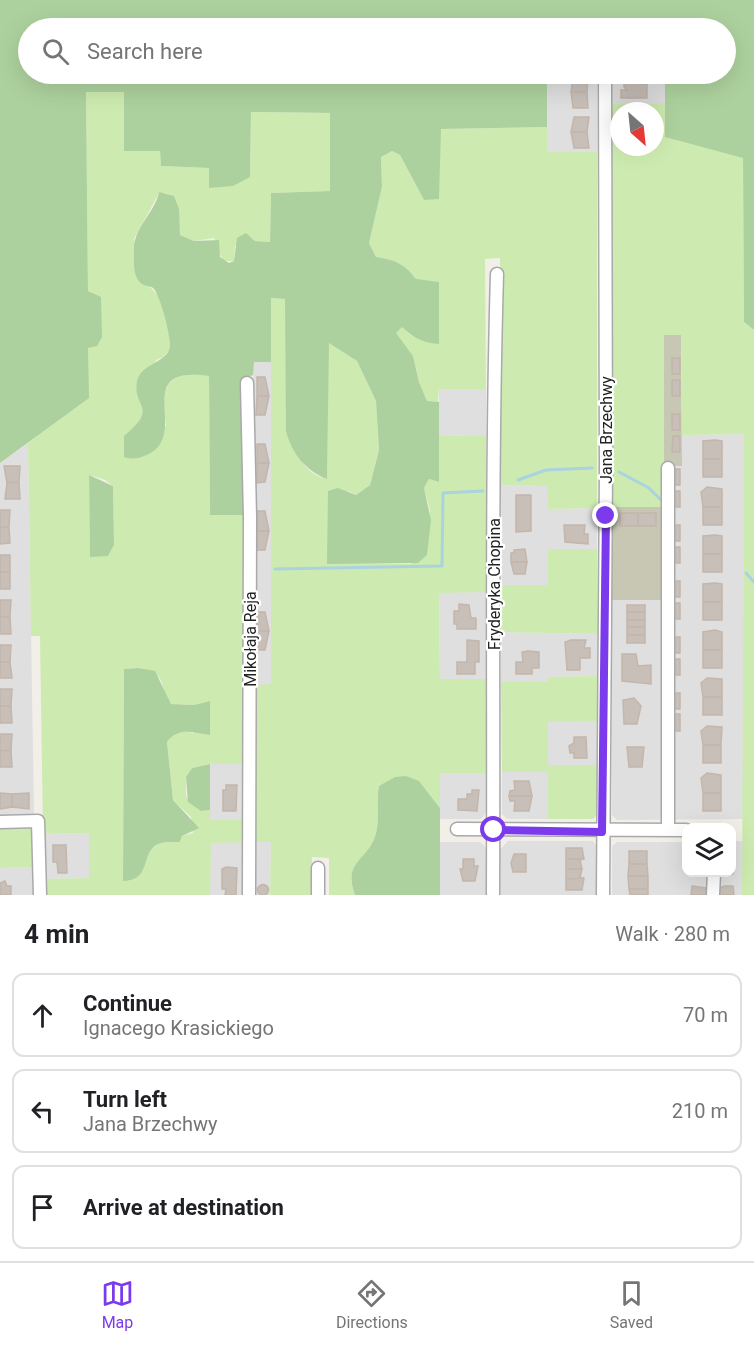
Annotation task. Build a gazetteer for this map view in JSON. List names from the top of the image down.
{
  "streets": {
    "street": ["Jana Brzechwy", "Fryderyka Chopina", "Mikołaja Reja"]
  },
  "north": "bottom right",
  "page": {
    "search": "Search here",
    "heading": ["4 min", "Walk · 280 m"],
    "list": [
      ["Continue", "Ignacego Krasickiego", "70 m"],
      ["Turn left", "Jana Brzechwy", "210 m"],
      "Arrive at destination"
    ],
    "nav": ["Map", "Directions", "Saved"]
  }
}
